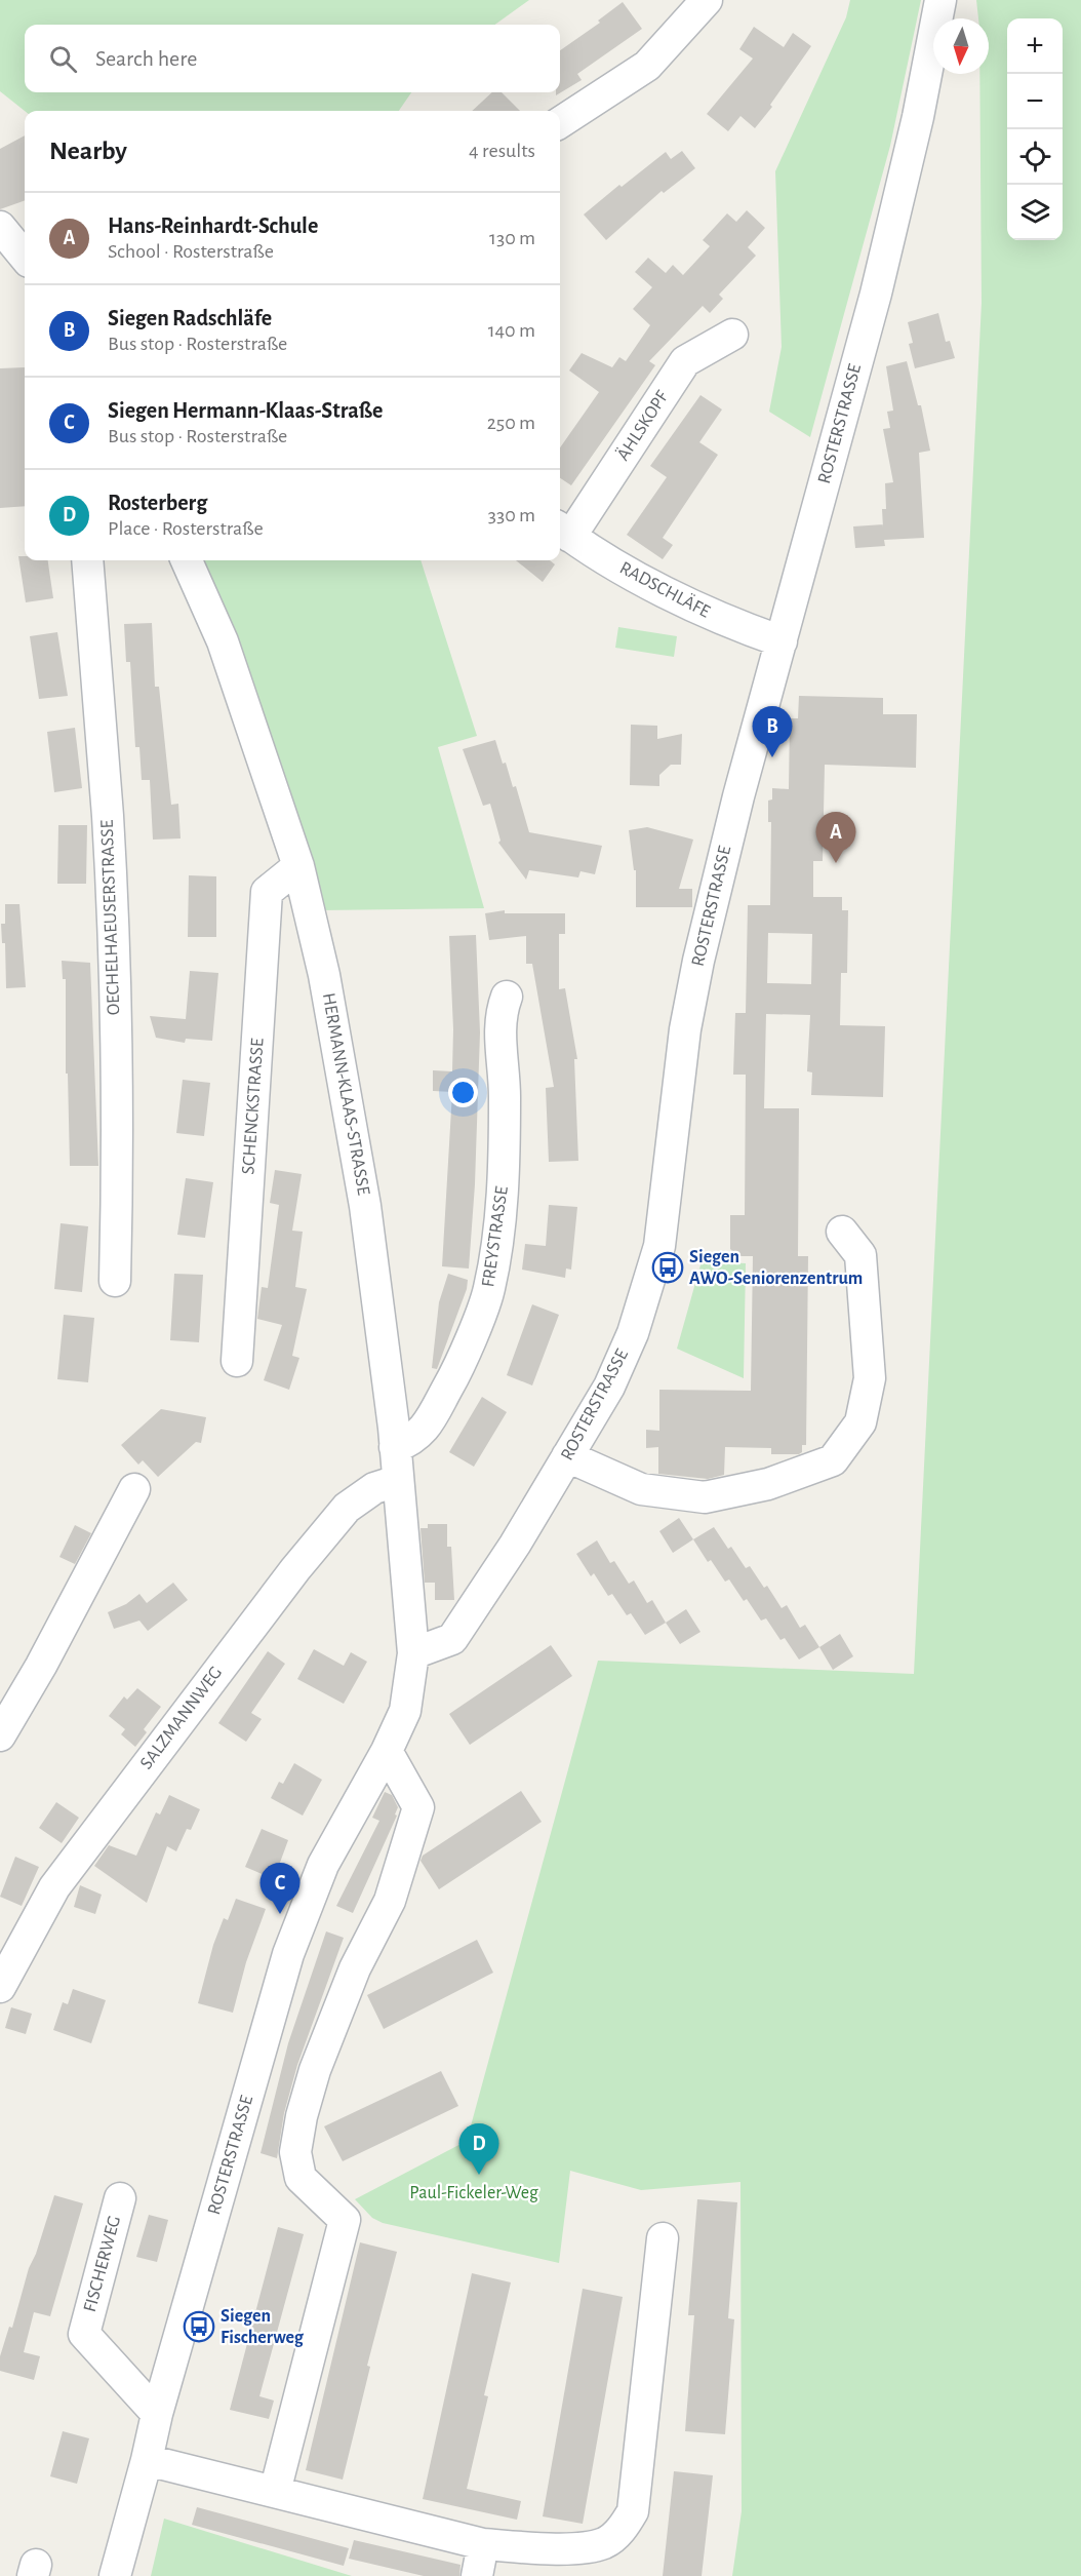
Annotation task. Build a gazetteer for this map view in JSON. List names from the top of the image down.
{
  "streets": {
    "street": [
      "ROSTERSTRASSE",
      "ÄHLSKOPF",
      "RADSCHLÄFE",
      "OECHELHAEUSERSTRASSE",
      "HERMANN-KLAAS-STRASSE",
      "SCHENCKSTRASSE",
      "FREYSTRASSE",
      "SALZMANNWEG",
      "FISCHERWEG"
    ]
  },
  "crossings": [
    ["ROSTERSTRASSE", "RADSCHLÄFE"],
    ["ROSTERSTRASSE", "HERMANN-KLAAS-STRASSE"],
    ["ROSTERSTRASSE", "FISCHERWEG"],
    ["ÄHLSKOPF", "RADSCHLÄFE"],
    ["HERMANN-KLAAS-STRASSE", "SCHENCKSTRASSE"],
    ["HERMANN-KLAAS-STRASSE", "FREYSTRASSE"],
    ["HERMANN-KLAAS-STRASSE", "SALZMANNWEG"]
  ],
  "parks": ["Paul-Fickeler-Weg"],
  "places": {
    "bus stop": ["Siegen AWO-Seniorenzentrum", "Siegen Fischerweg"]
  },
  "north": "bottom",
  "page": {
    "map_buttons": ["+", "−"],
    "search": "Search here",
    "heading": ["Nearby", "4 results"],
    "list": [
      {
        "mark": "A",
        "name": "Hans-Reinhardt-Schule",
        "note": "School · Rosterstraße",
        "value": "130 m"
      },
      {
        "mark": "B",
        "name": "Siegen Radschläfe",
        "note": "Bus stop · Rosterstraße",
        "value": "140 m"
      },
      {
        "mark": "C",
        "name": "Siegen Hermann-Klaas-Straße",
        "note": "Bus stop · Rosterstraße",
        "value": "250 m"
      },
      {
        "mark": "D",
        "name": "Rosterberg",
        "note": "Place · Rosterstraße",
        "value": "330 m"
      }
    ],
    "pins": [
      "B",
      "A",
      "C",
      "D"
    ]
  }
}
